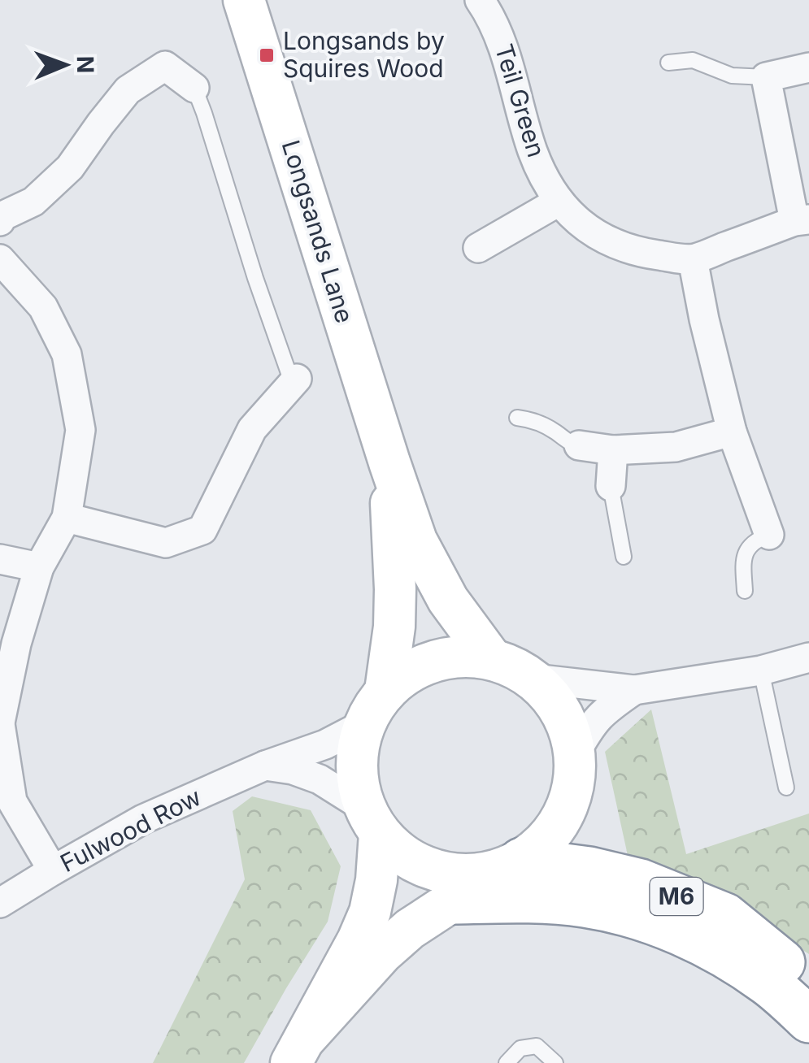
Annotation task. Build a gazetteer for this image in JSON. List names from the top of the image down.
{
  "streets": {
    "highway": ["M6"],
    "main road": ["Longsands Lane"],
    "street": ["Teil Green", "Fulwood Row"]
  },
  "crossings": [
    ["Fulwood Row", "M6"]
  ],
  "places": {
    "transit": ["Longsands by Squires Wood"]
  },
  "north": "right"
}
